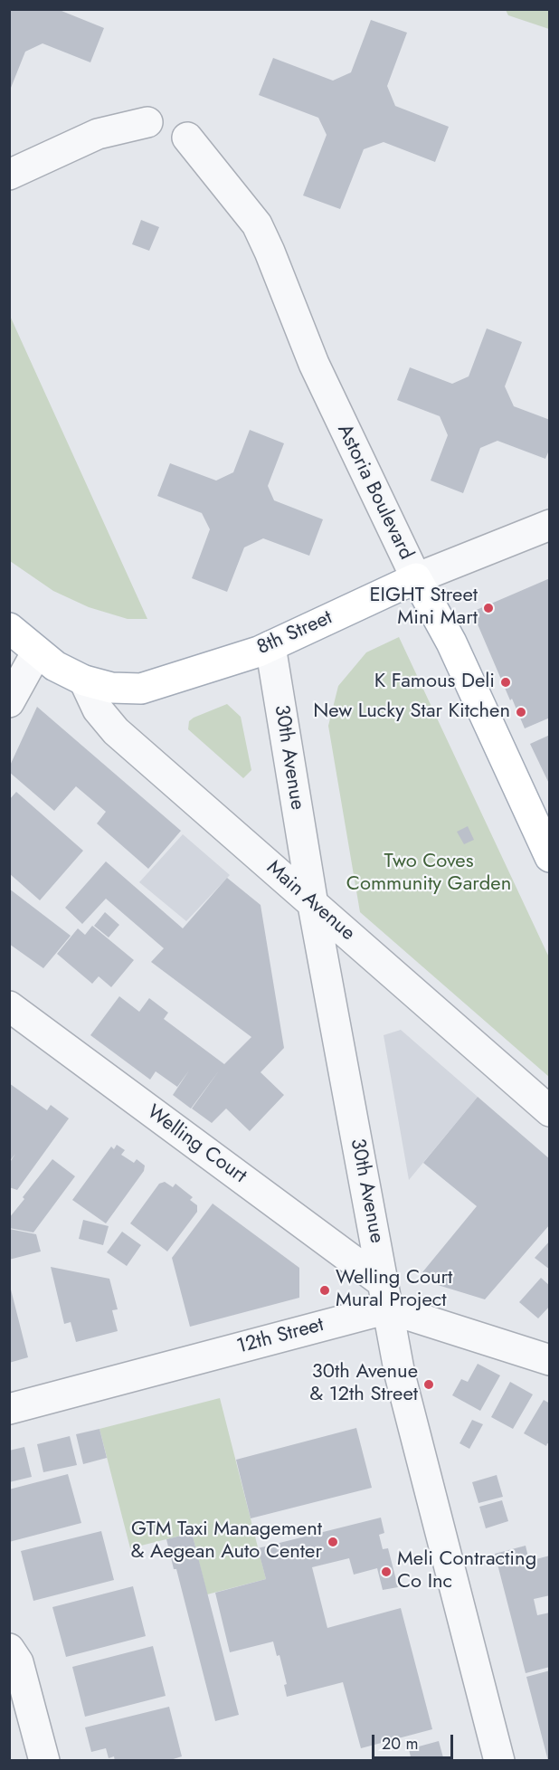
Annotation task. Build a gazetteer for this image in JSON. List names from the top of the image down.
{
  "streets": {
    "main road": ["Astoria Boulevard", "8th Street"],
    "street": [
      "30th Avenue",
      "Main Avenue",
      "Welling Court",
      "12th Street"
    ]
  },
  "crossings": [
    ["Astoria Boulevard", "8th Street"],
    ["8th Street", "30th Avenue"],
    ["8th Street", "Main Avenue"],
    ["30th Avenue", "Main Avenue"],
    ["30th Avenue", "Welling Court"],
    ["30th Avenue", "12th Street"],
    ["Welling Court", "12th Street"]
  ],
  "parks": ["Two Coves Community Garden"],
  "places": [
    "EIGHT Street Mini Mart",
    "K Famous Deli",
    "New Lucky Star Kitchen",
    "Welling Court Mural Project",
    "30th Avenue & 12th Street",
    "GTM Taxi Management & Aegean Auto Center",
    "Meli Contracting Co Inc"
  ],
  "scale_bar": "20 m"
}
